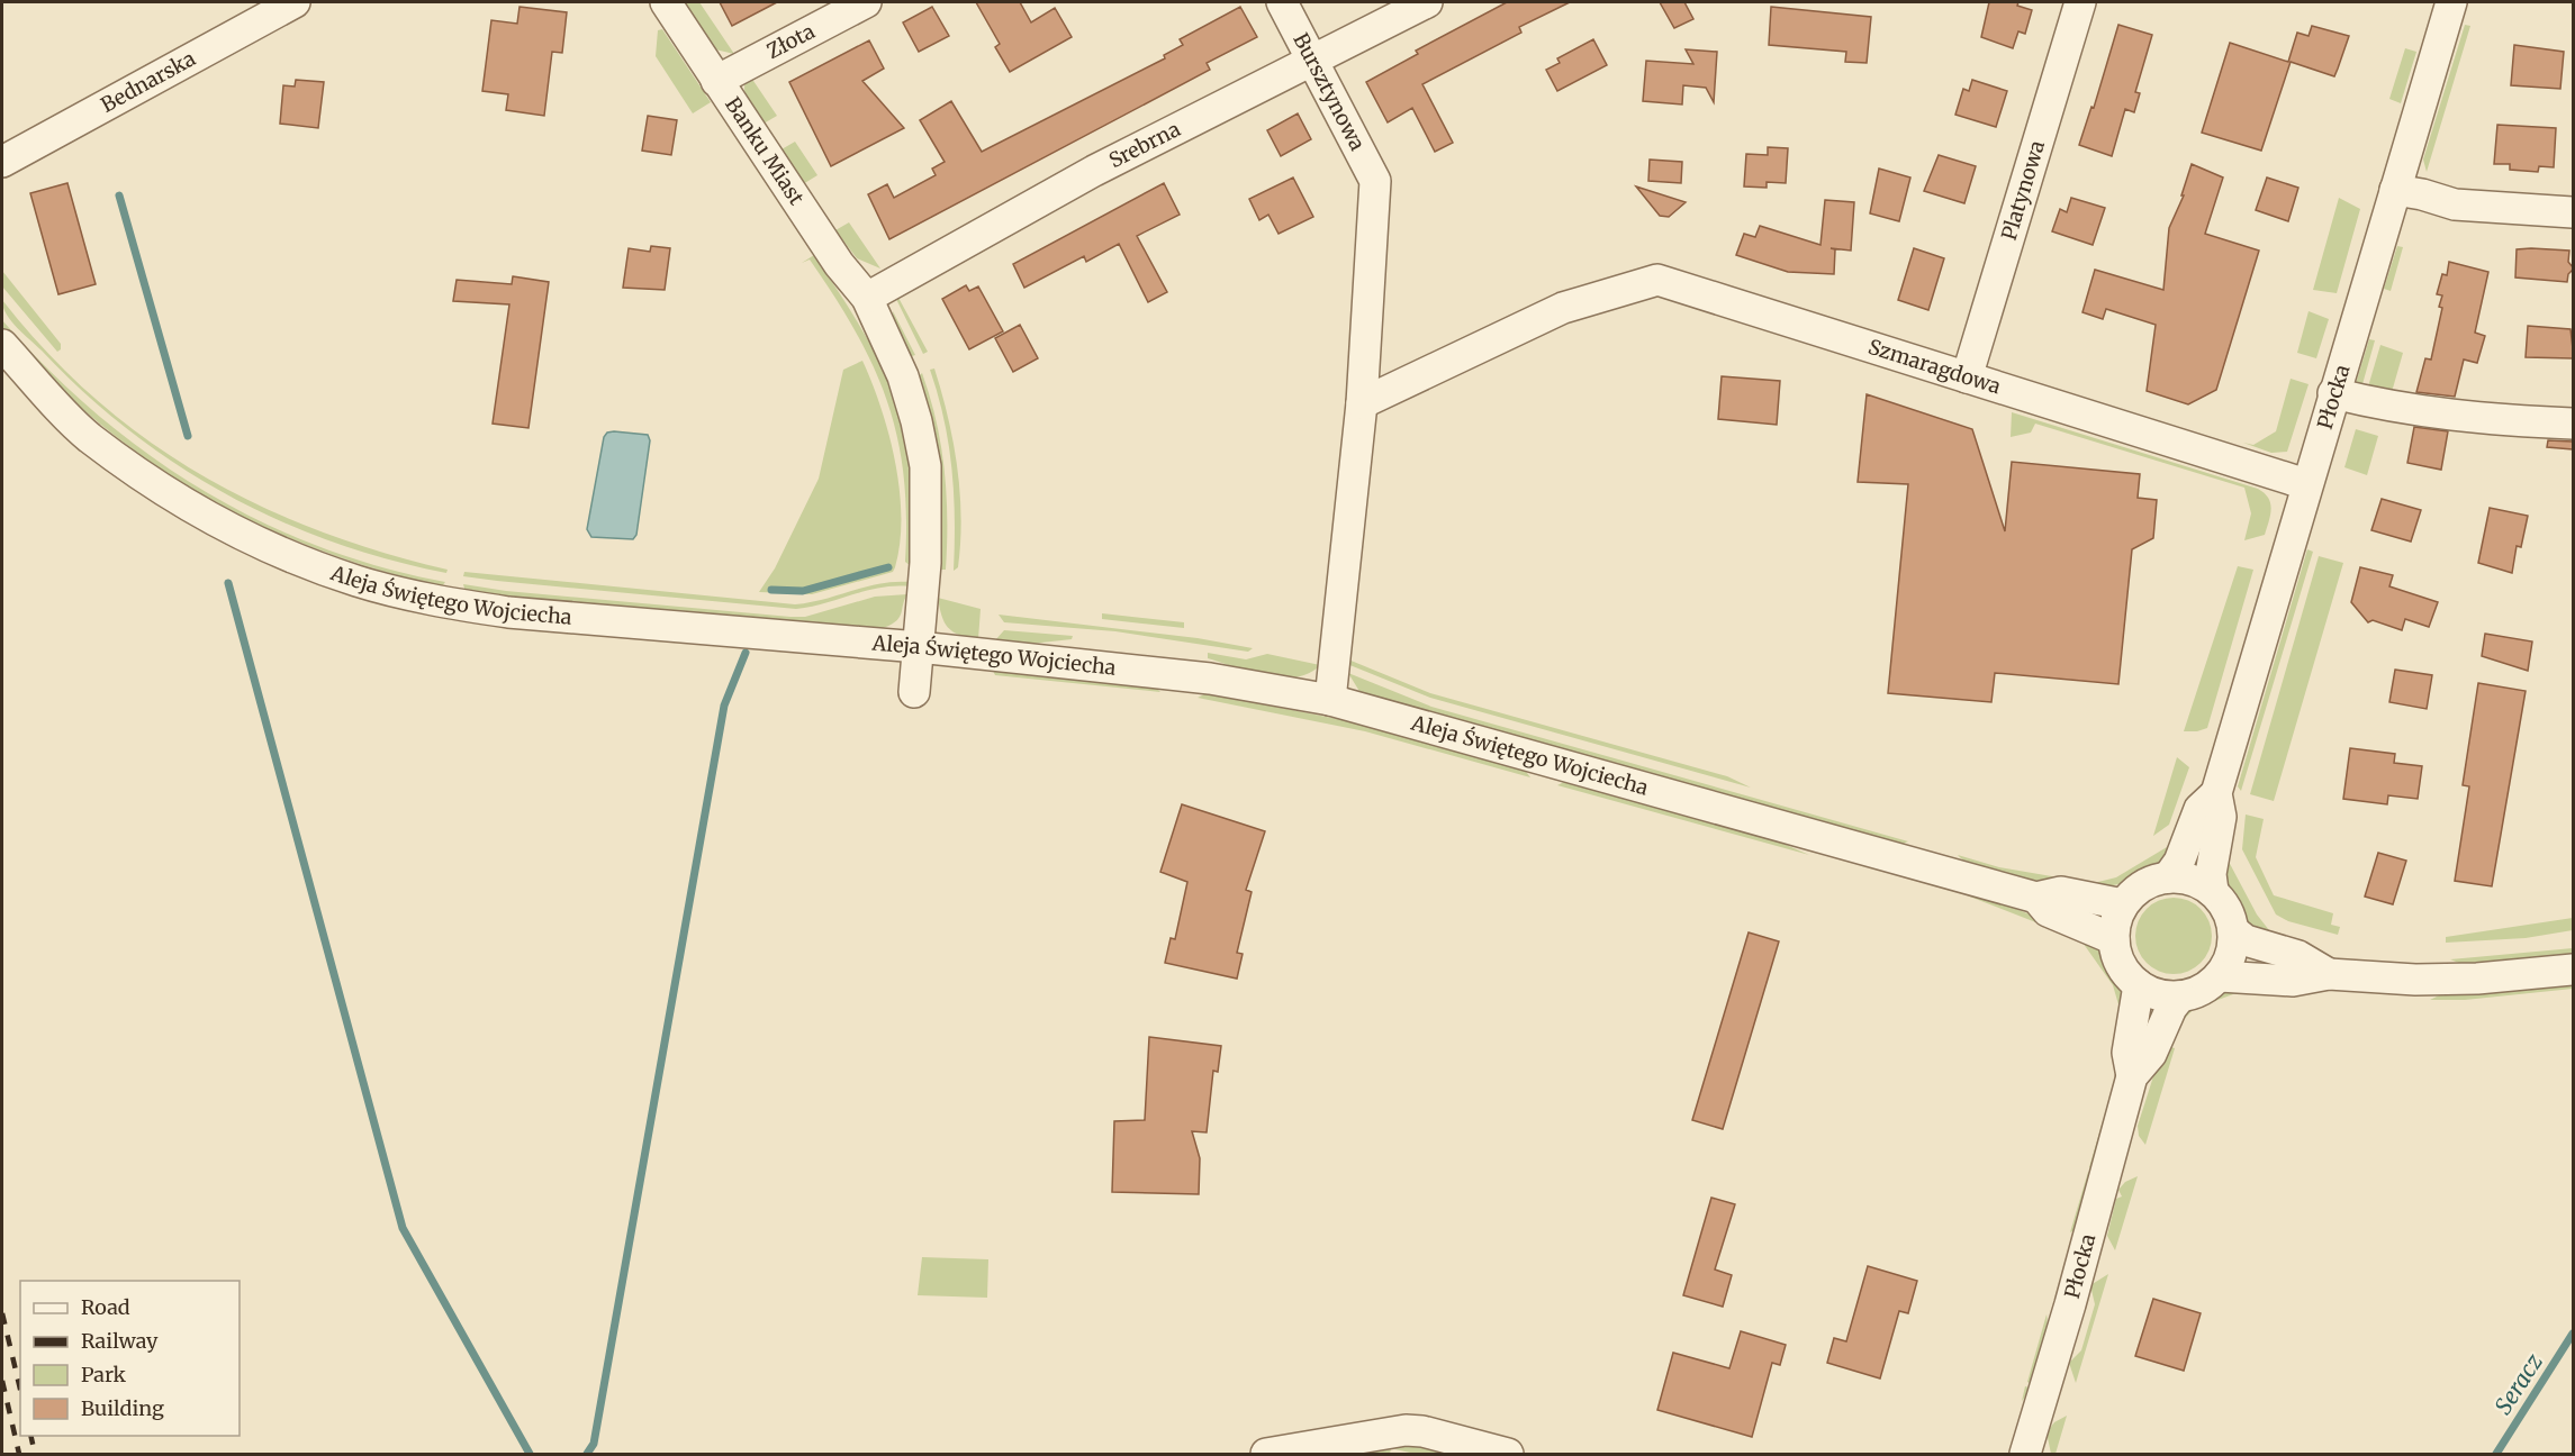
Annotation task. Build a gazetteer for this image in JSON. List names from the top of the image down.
{
  "streets": {
    "street": [
      "Złota",
      "Bednarska",
      "Bursztynowa",
      "Srebrna",
      "Banku Miast",
      "Platynowa",
      "Szmaragdowa",
      "Płocka",
      "Aleja Świętego Wojciecha"
    ]
  },
  "crossings": [
    ["Złota", "Banku Miast"],
    ["Bursztynowa", "Srebrna"],
    ["Bursztynowa", "Szmaragdowa"],
    ["Srebrna", "Banku Miast"],
    ["Banku Miast", "Aleja Świętego Wojciecha"],
    ["Platynowa", "Szmaragdowa"],
    ["Szmaragdowa", "Płocka"],
    ["Płocka", "Aleja Świętego Wojciecha"]
  ],
  "water": ["Seracz"],
  "legend": [
    "Road",
    "Railway",
    "Park",
    "Building"
  ]
}
